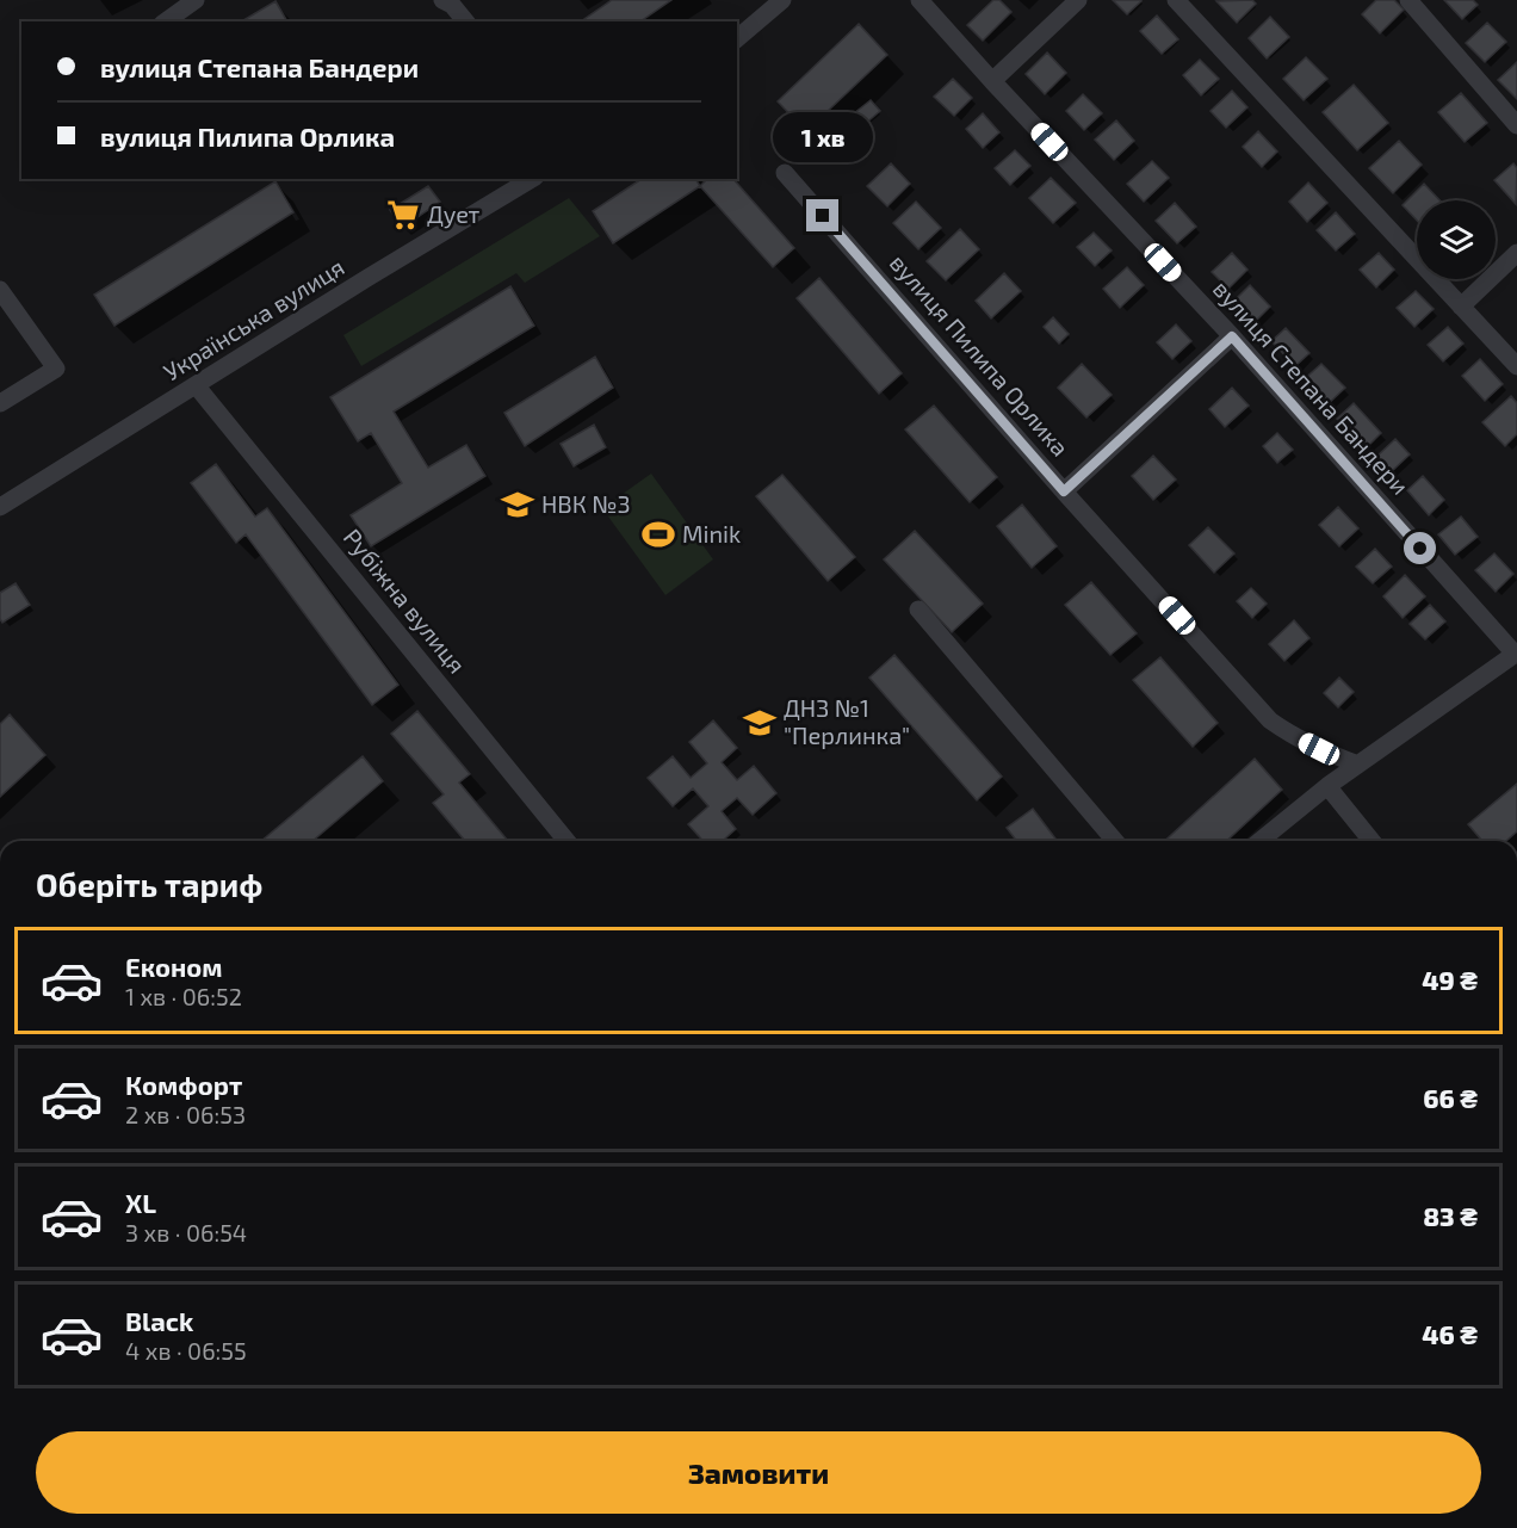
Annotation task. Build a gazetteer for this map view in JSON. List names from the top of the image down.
{
  "streets": {
    "street": [
      "Українська вулиця",
      "вулиця Пилипа Орлика",
      "вулиця Степана Бандери",
      "Рубіжна вулиця"
    ]
  },
  "crossings": [
    ["Українська вулиця", "Рубіжна вулиця"]
  ],
  "places": {
    "supermarket": ["Дует"],
    "school or university": ["НВК №3", "ДНЗ №1 \"Перлинка\""],
    "sports": ["Minik"]
  },
  "page": {
    "banner": ["вулиця Степана Бандери", "вулиця Пилипа Орлика"],
    "bubble": "1 хв",
    "heading": "Оберіть тариф",
    "list": [
      {
        "name": "Економ",
        "note": "1 хв · 06:52",
        "value": "49 ₴"
      },
      {
        "name": "Комфорт",
        "note": "2 хв · 06:53",
        "value": "66 ₴"
      },
      {
        "name": "XL",
        "note": "3 хв · 06:54",
        "value": "83 ₴"
      },
      {
        "name": "Black",
        "note": "4 хв · 06:55",
        "value": "46 ₴"
      }
    ],
    "buttons": "Замовити"
  }
}
